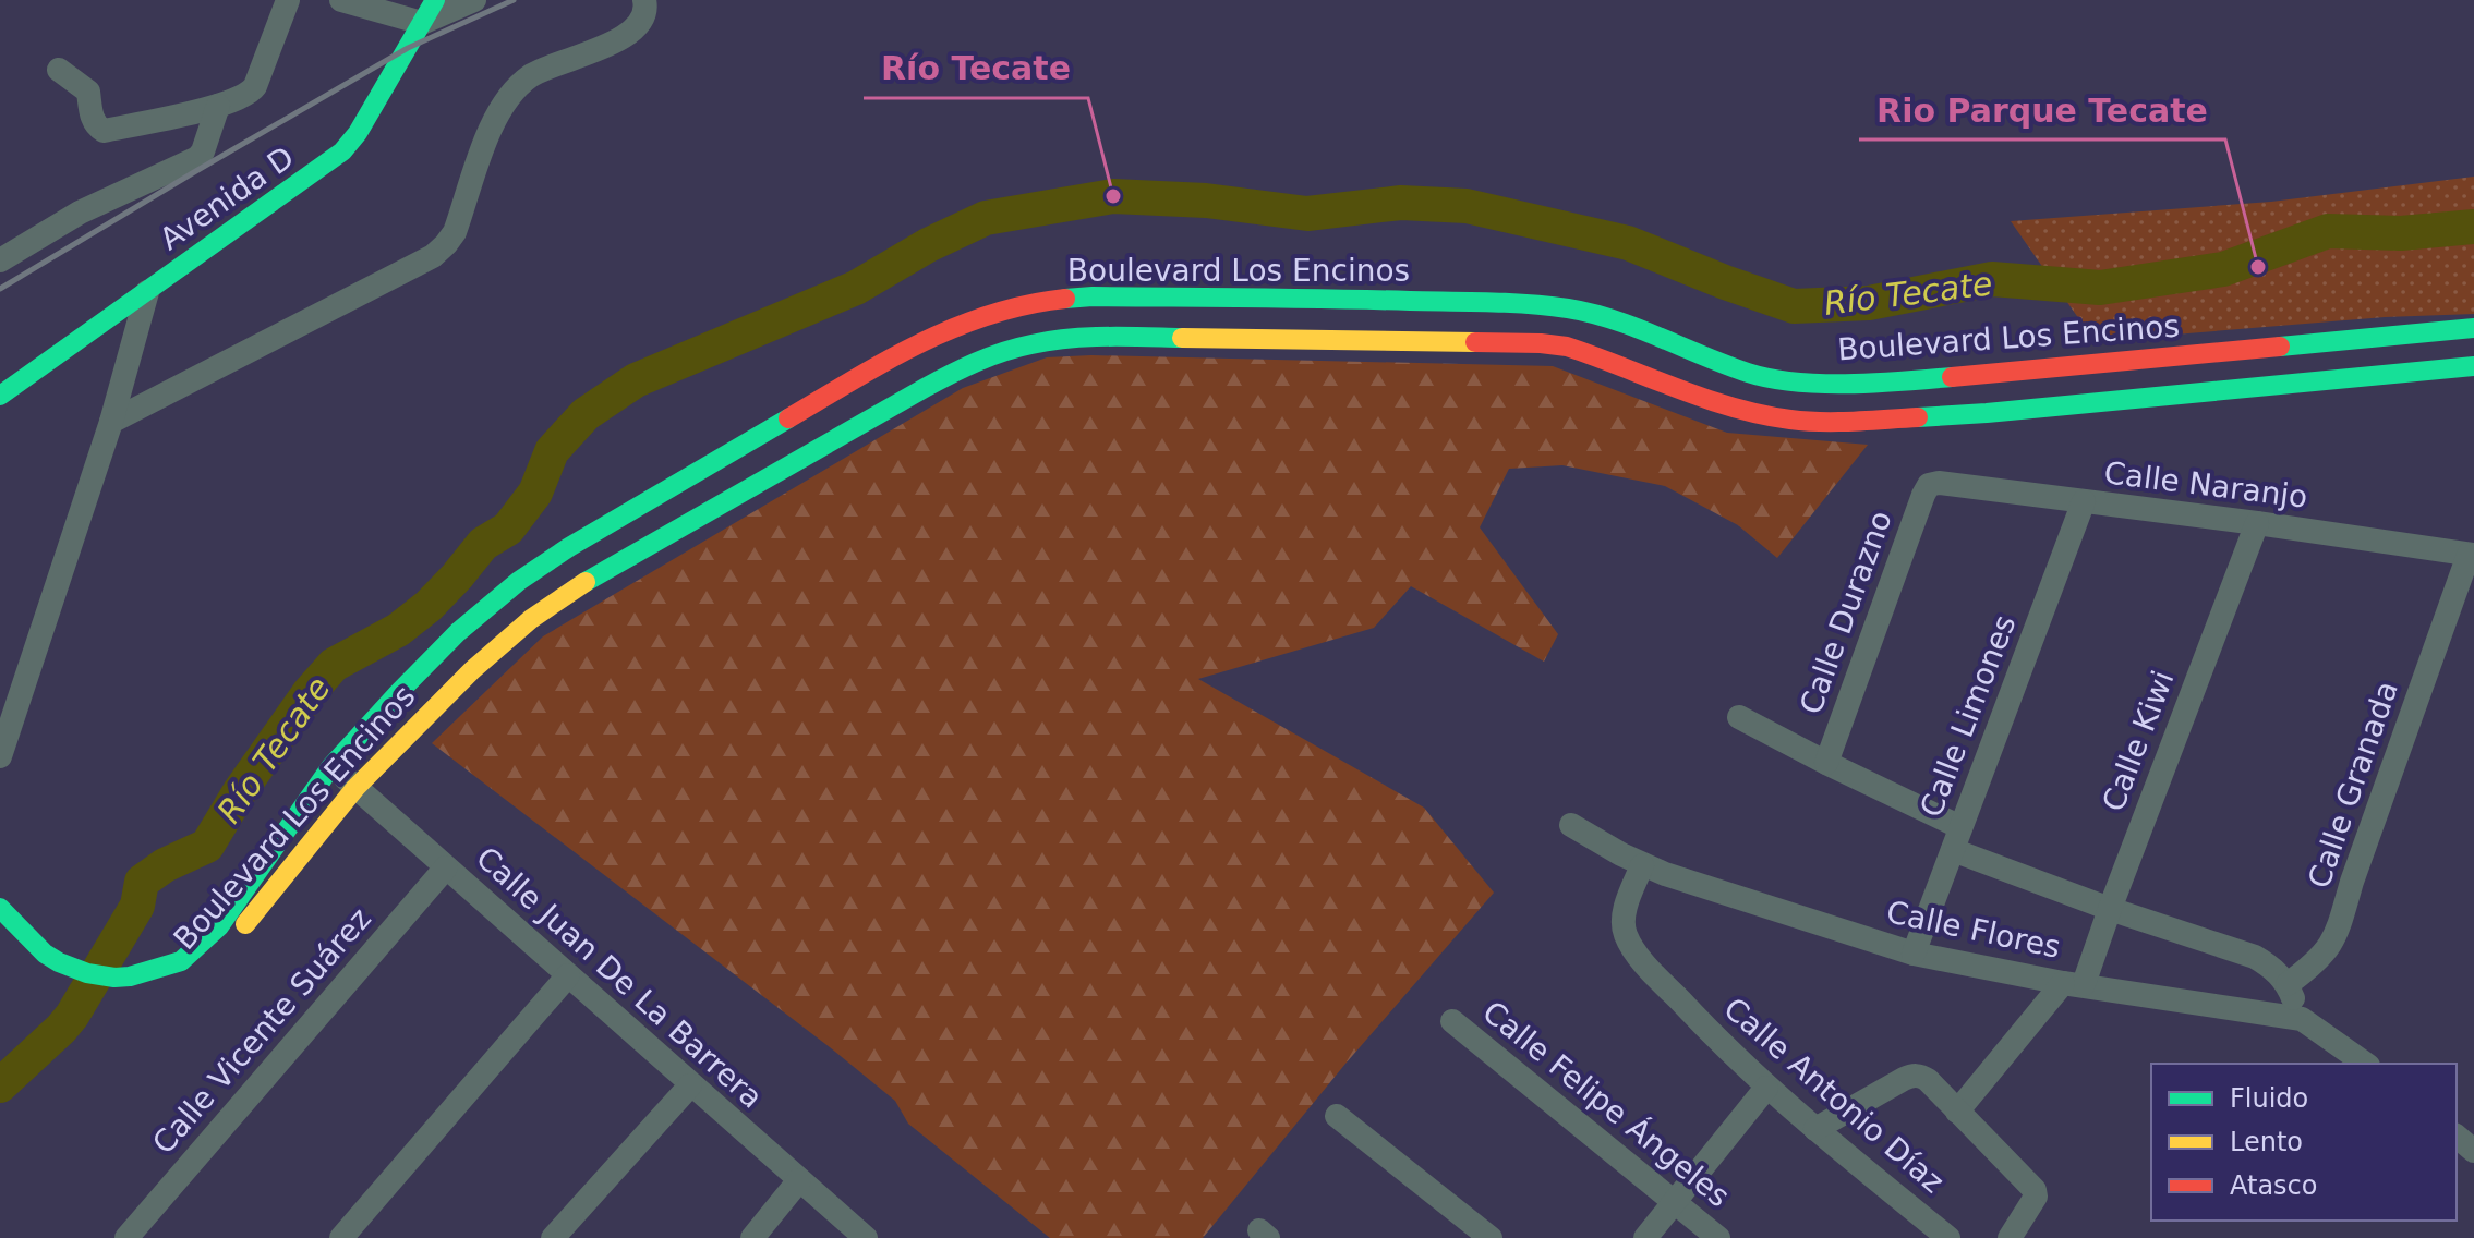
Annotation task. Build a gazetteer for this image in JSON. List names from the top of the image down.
{
  "streets": {
    "main road": ["Avenida D", "Boulevard Los Encinos"],
    "street": [
      "Calle Naranjo",
      "Calle Durazno",
      "Calle Limones",
      "Calle Kiwi",
      "Calle Granada",
      "Calle Flores",
      "Calle Juan De La Barrera",
      "Calle Vicente Suárez",
      "Calle Antonio Díaz",
      "Calle Felipe Ángeles"
    ]
  },
  "crossings": [
    ["Boulevard Los Encinos", "Calle Juan De La Barrera"],
    ["Calle Naranjo", "Calle Durazno"],
    ["Calle Naranjo", "Calle Limones"],
    ["Calle Naranjo", "Calle Kiwi"],
    ["Calle Naranjo", "Calle Granada"],
    ["Calle Limones", "Calle Flores"],
    ["Calle Kiwi", "Calle Flores"],
    ["Calle Flores", "Calle Antonio Díaz"],
    ["Calle Juan De La Barrera", "Calle Vicente Suárez"]
  ],
  "water": ["Río Tecate"],
  "places": ["Río Tecate", "Rio Parque Tecate"],
  "legend": ["Fluido", "Lento", "Atasco"]
}
